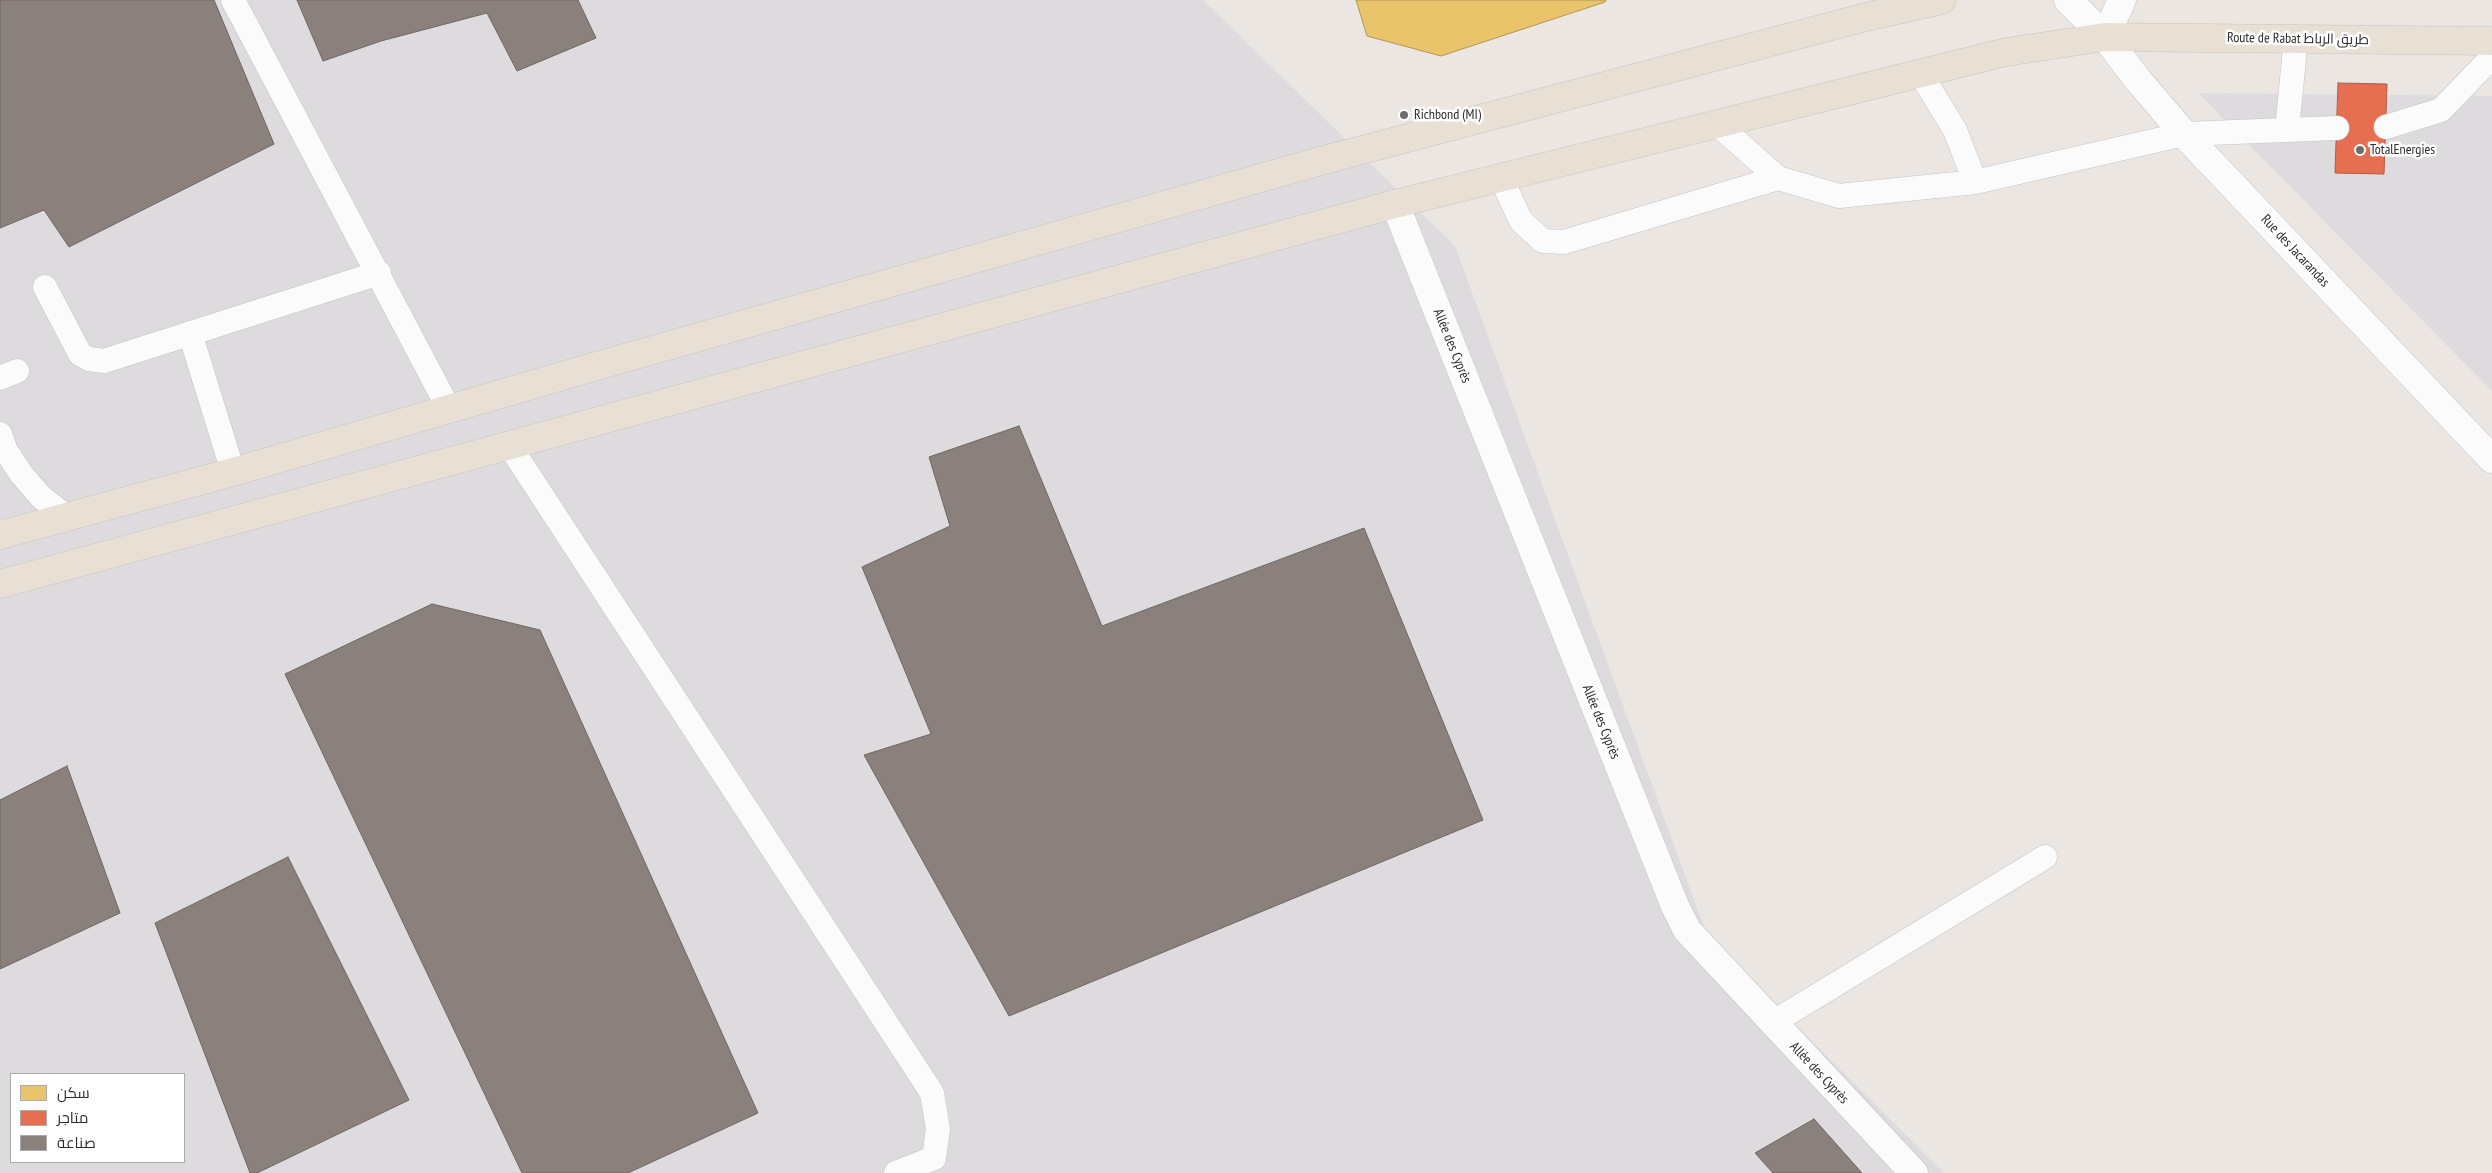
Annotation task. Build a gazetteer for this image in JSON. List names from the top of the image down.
{
  "streets": {
    "main road": ["Route de Rabat طريق الرباط"],
    "street": ["Rue des Jacarandas", "Allée des Cyprès"]
  },
  "crossings": [
    ["Route de Rabat طريق الرباط", "Rue des Jacarandas"],
    ["Route de Rabat طريق الرباط", "Allée des Cyprès"]
  ],
  "places": ["Richbond (MI)", "TotalEnergies"],
  "legend": ["سكن", "متاجر", "صناعة"]
}
